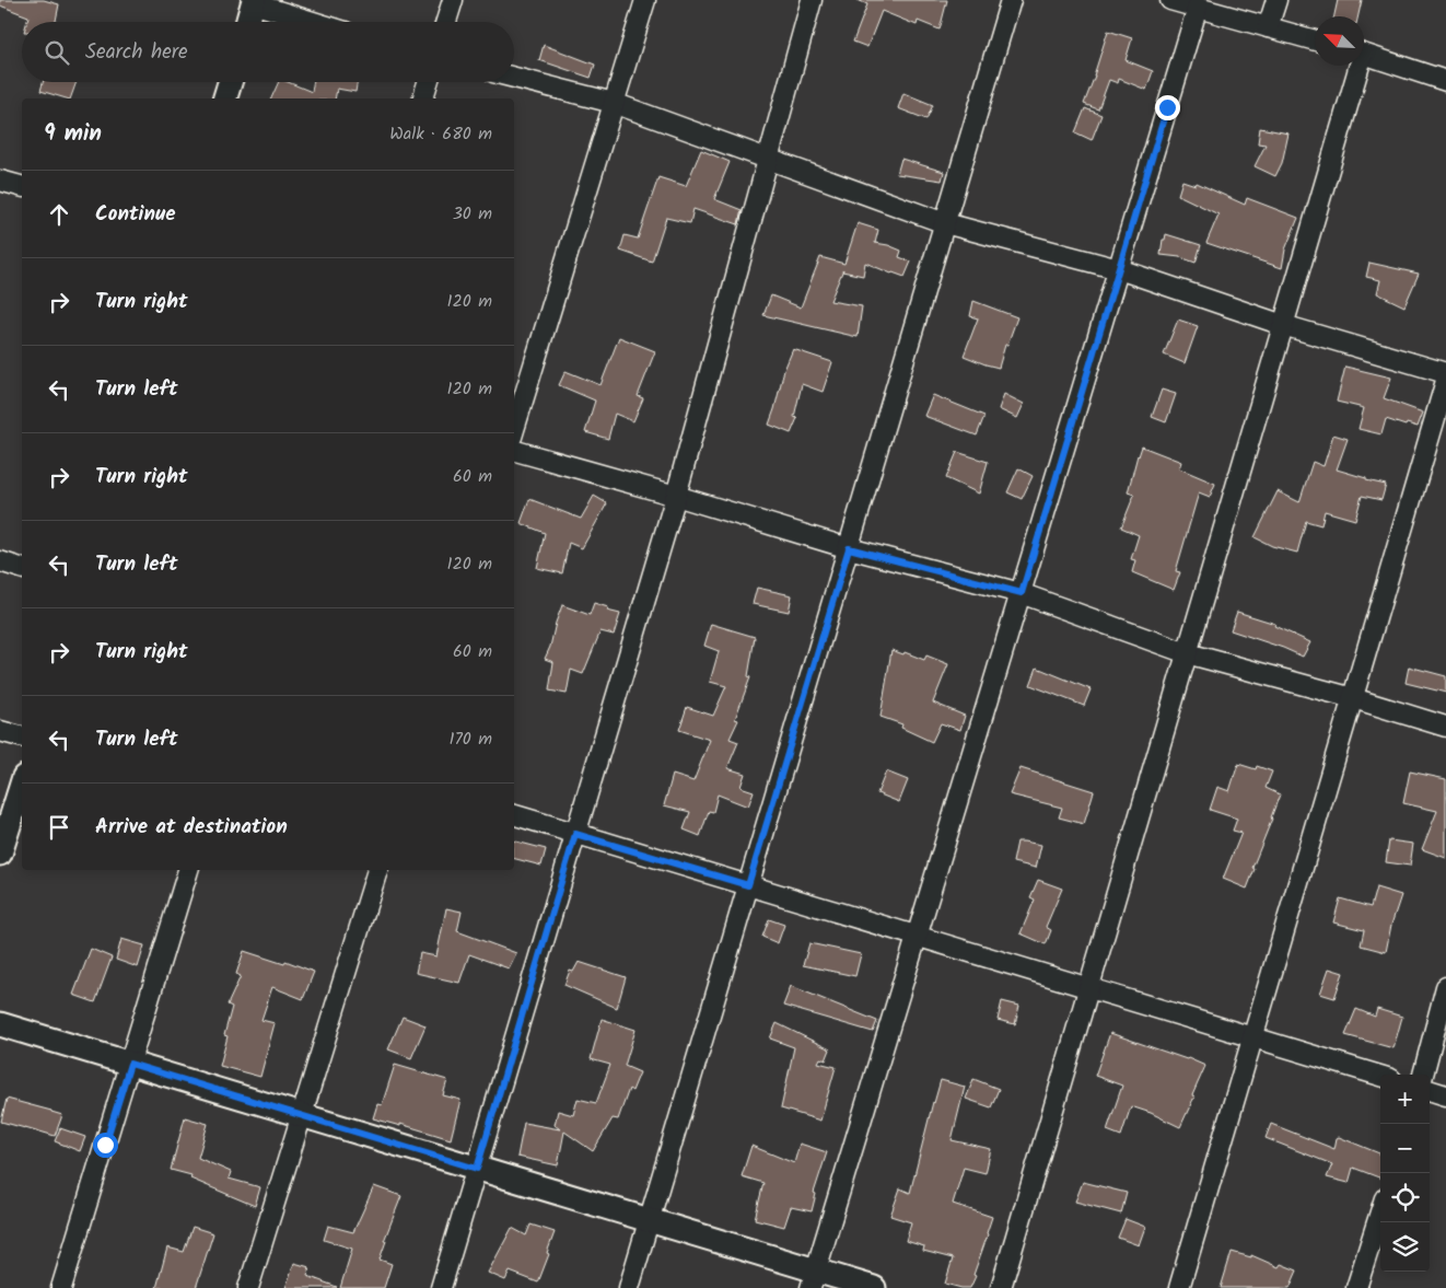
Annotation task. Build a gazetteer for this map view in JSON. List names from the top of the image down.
{
  "north": "top left",
  "page": {
    "search": "Search here",
    "heading": ["9 min", "Walk · 680 m"],
    "list": [
      ["Continue", "30 m"],
      ["Turn right", "120 m"],
      ["Turn left", "120 m"],
      ["Turn right", "60 m"],
      ["Turn left", "120 m"],
      ["Turn right", "60 m"],
      ["Turn left", "170 m"],
      "Arrive at destination"
    ],
    "map_buttons": ["+", "−"]
  }
}
